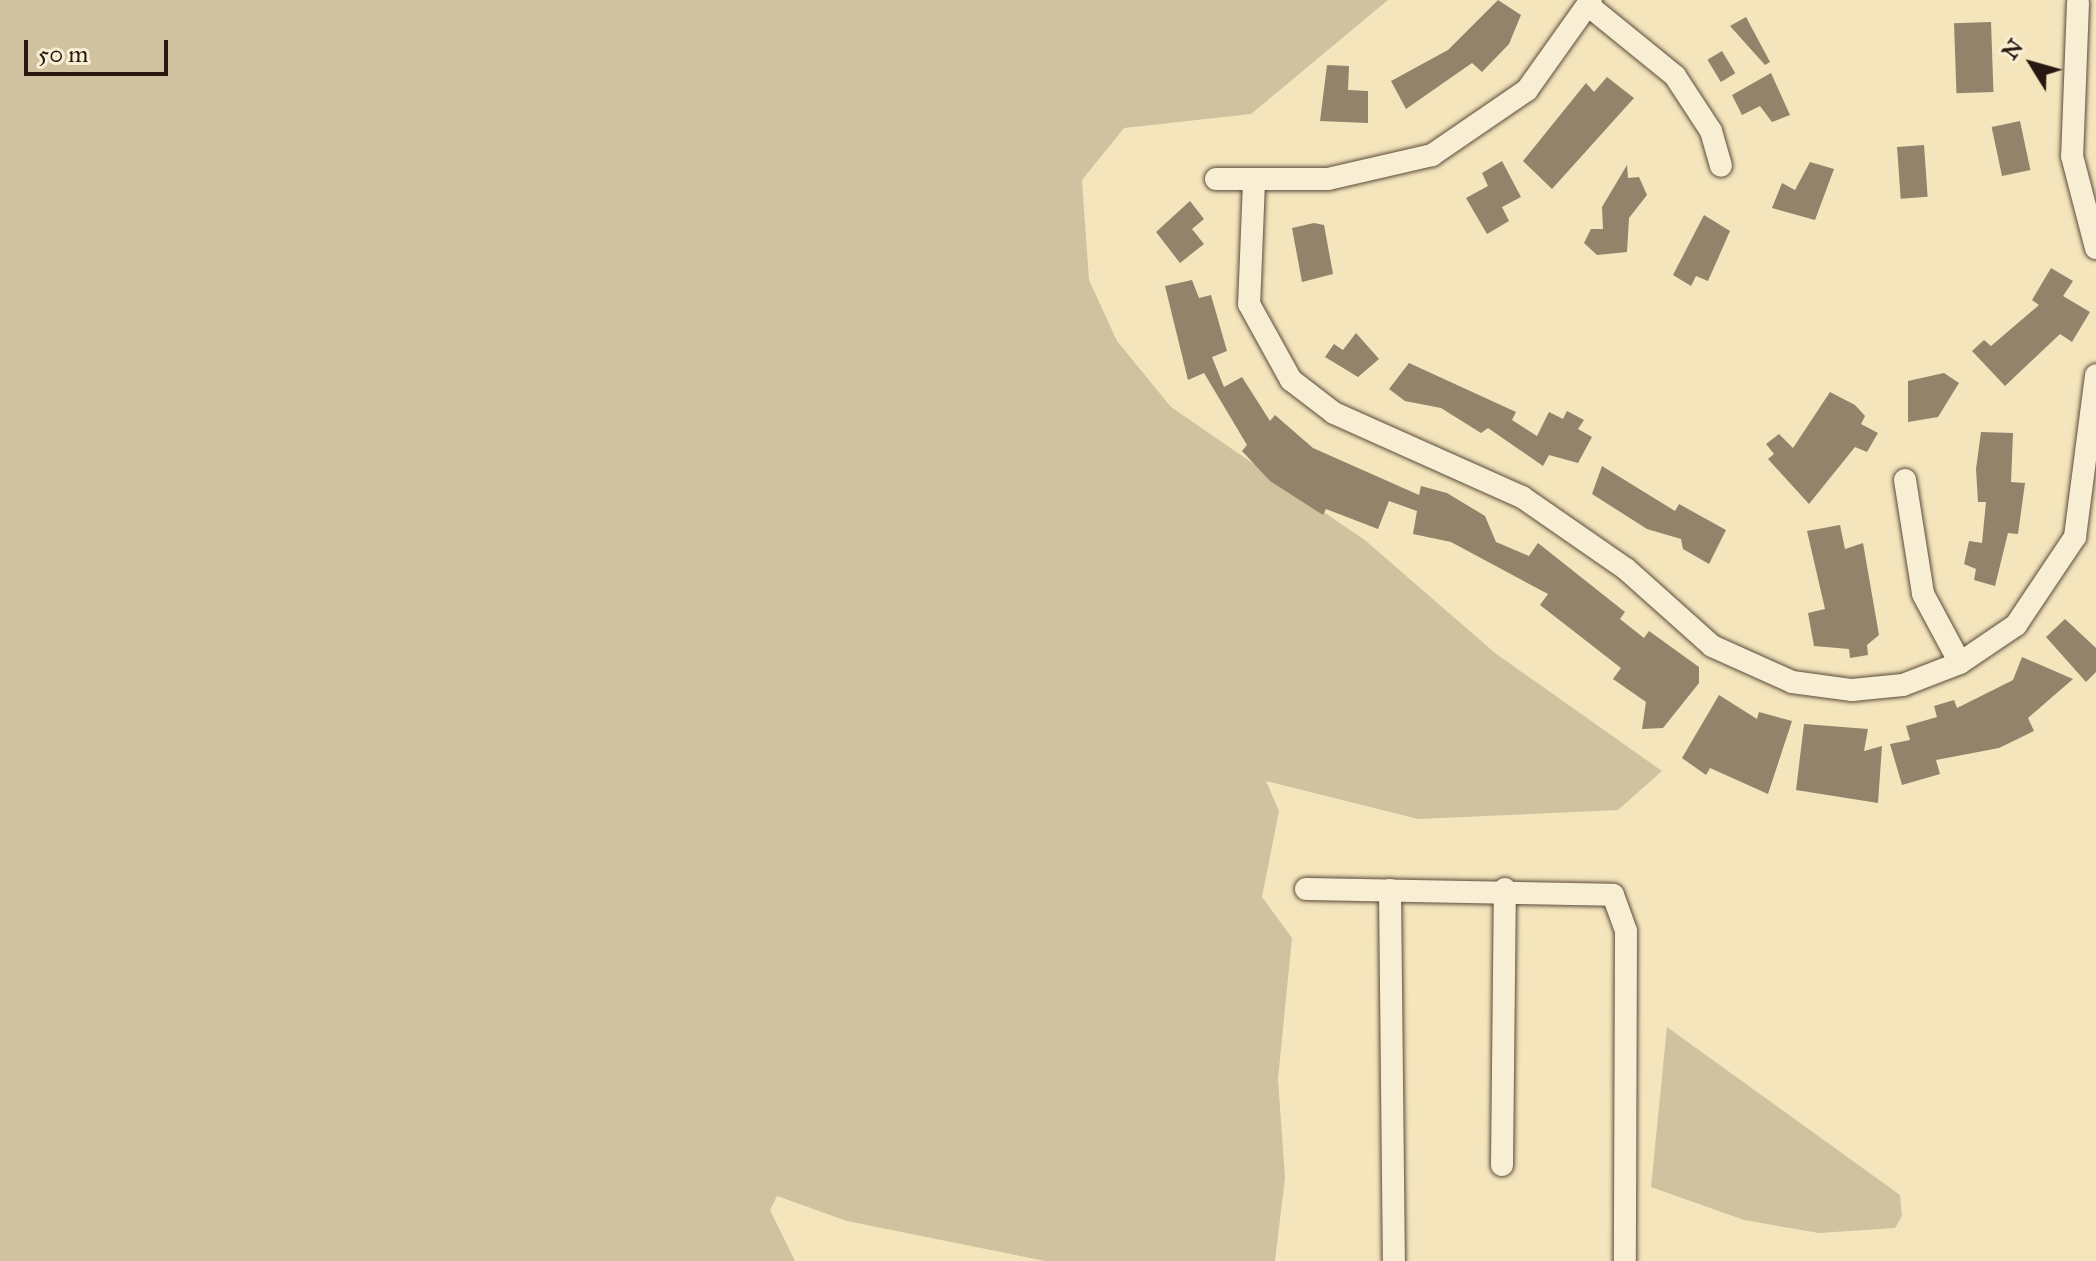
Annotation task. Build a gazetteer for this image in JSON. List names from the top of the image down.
{
  "scale_bar": "50 m",
  "north": "top left"
}
